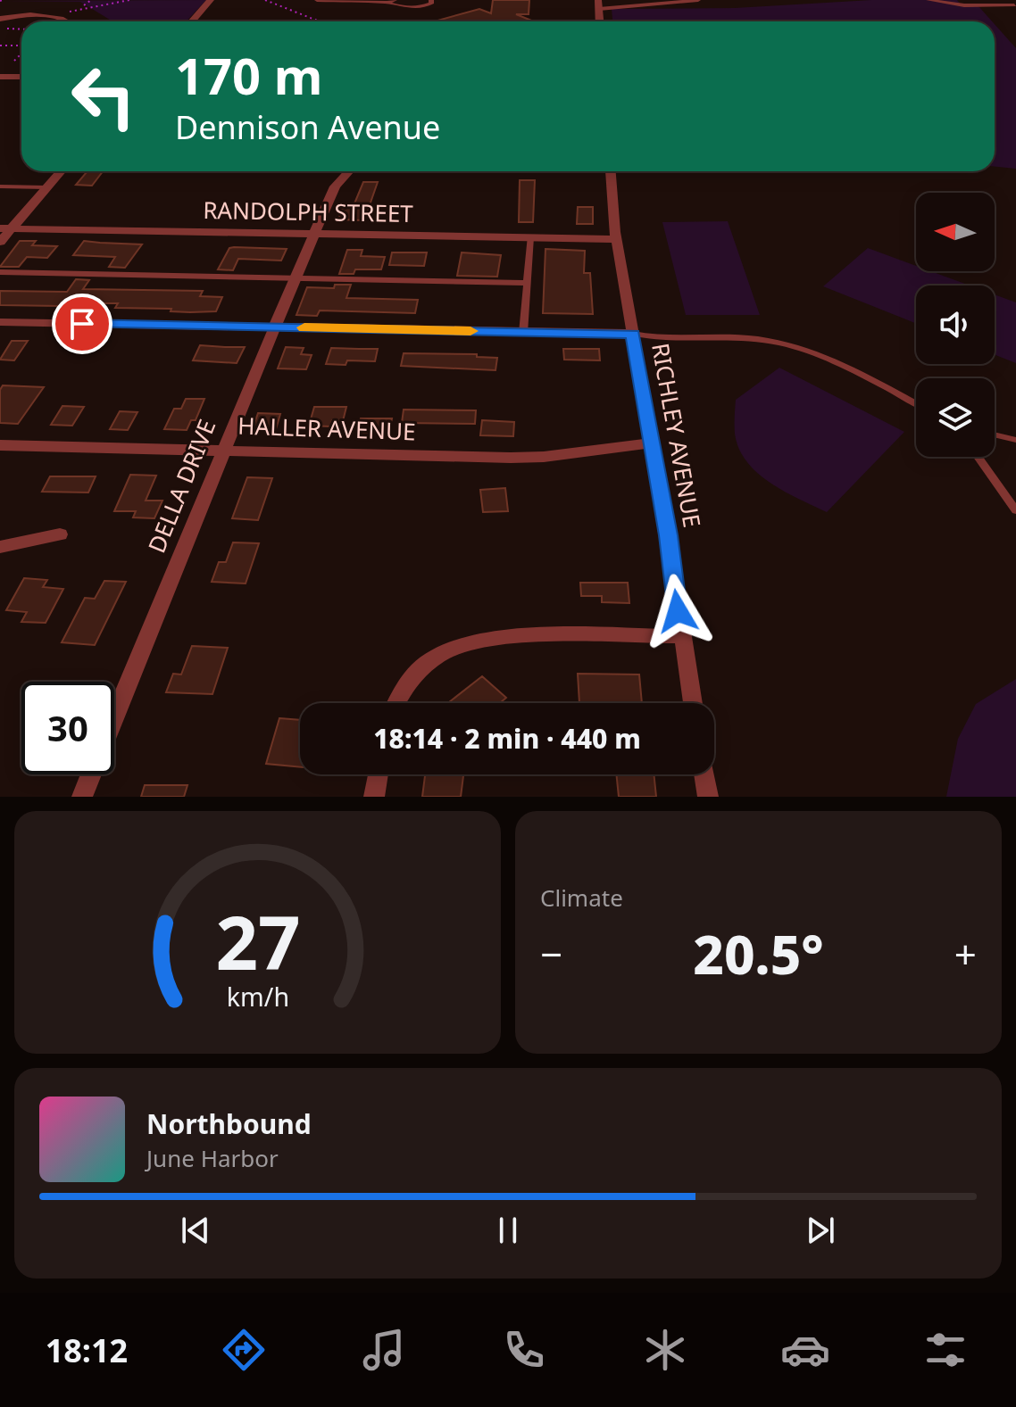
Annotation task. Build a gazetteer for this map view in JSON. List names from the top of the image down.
{
  "streets": {
    "street": [
      "RANDOLPH STREET",
      "HALLER AVENUE",
      "RICHLEY AVENUE",
      "DELLA DRIVE"
    ]
  },
  "crossings": [
    ["RANDOLPH STREET", "RICHLEY AVENUE"],
    ["RANDOLPH STREET", "DELLA DRIVE"],
    ["HALLER AVENUE", "RICHLEY AVENUE"],
    ["HALLER AVENUE", "DELLA DRIVE"]
  ],
  "north": "left",
  "page": {
    "turn": ["170 m", "Dennison Avenue"],
    "limit": "30",
    "trip": "18:14 · 2 min · 440 m",
    "tile": "Climate",
    "heat": ["−", "20.5°", "+"],
    "song": ["Northbound", "June Harbor"],
    "tabs": "18:12",
    "gauge": ["27", "km/h"]
  }
}
